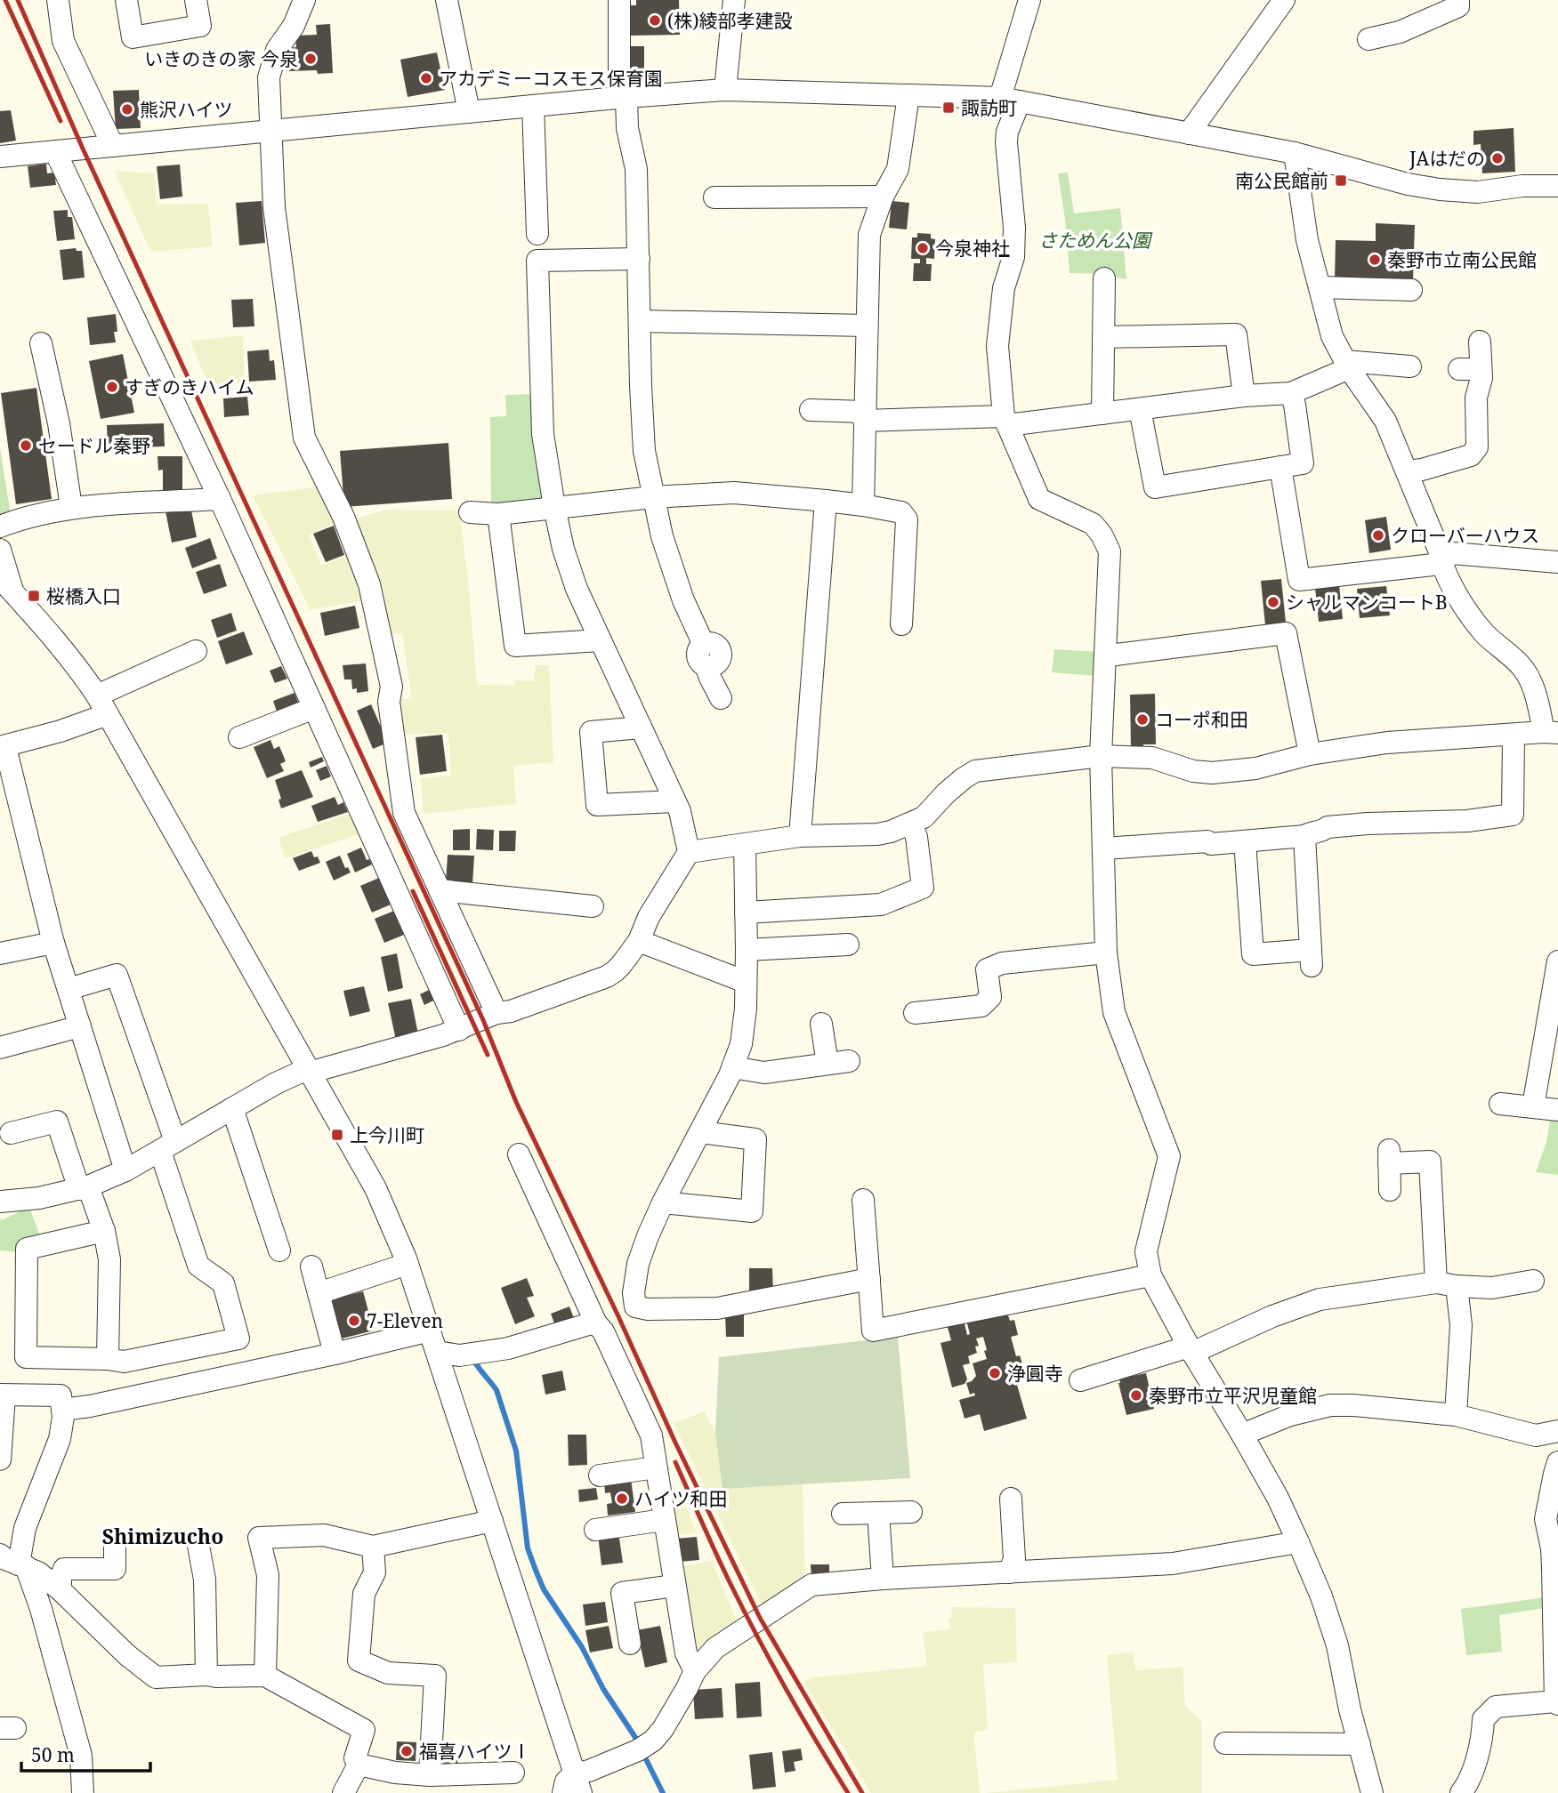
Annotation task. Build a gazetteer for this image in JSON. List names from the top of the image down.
{
  "districts": ["Shimizucho"],
  "parks": ["さためん公園"],
  "places": {
    "other": [
      "(株)綾部孝建設",
      "いきのきの家 今泉",
      "アカデミーコスモス保育園",
      "熊沢ハイツ",
      "JAはだの",
      "今泉神社",
      "秦野市立南公民館",
      "すぎのきハイム",
      "セードル秦野",
      "クローバーハウス",
      "シャルマンコートB",
      "コーポ和田",
      "7-Eleven",
      "浄圓寺",
      "秦野市立平沢児童館",
      "ハイツ和田",
      "福喜ハイツⅠ"
    ],
    "transit": [
      "諏訪町",
      "南公民館前",
      "桜橋入口",
      "上今川町"
    ]
  },
  "scale_bar": "50 m"
}
